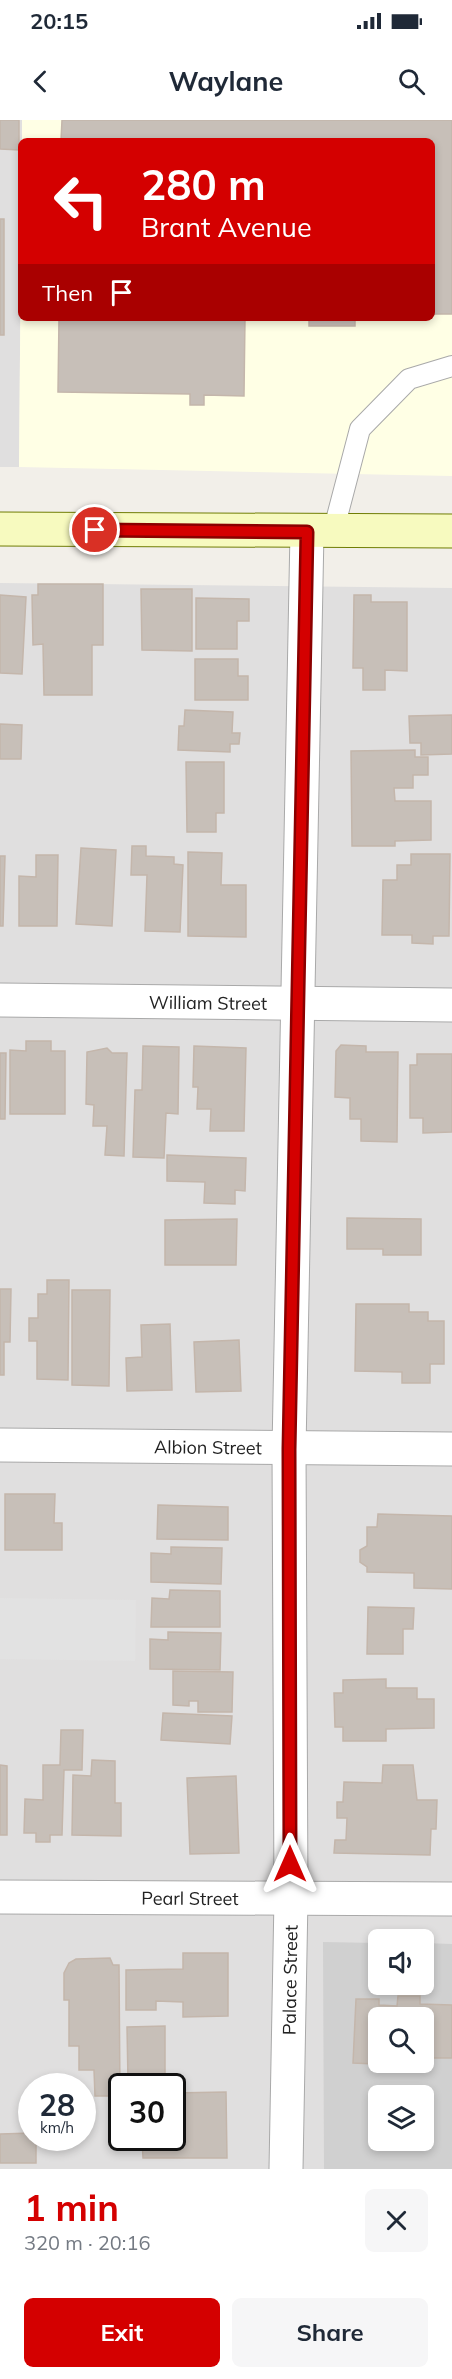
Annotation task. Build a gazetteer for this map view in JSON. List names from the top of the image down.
{
  "streets": {
    "street": [
      "William Street",
      "Albion Street",
      "Pearl Street",
      "Palace Street"
    ]
  },
  "crossings": [
    ["William Street", "Palace Street"],
    ["Albion Street", "Palace Street"],
    ["Pearl Street", "Palace Street"]
  ],
  "page": {
    "status": "20:15",
    "header": "Waylane",
    "turn": ["280 m", "Brant Avenue"],
    "then": "Then",
    "speed": "28 km/h",
    "limit": "30",
    "heading": ["1 min", "320 m · 20:16"],
    "buttons": ["Exit", "Share"]
  }
}
